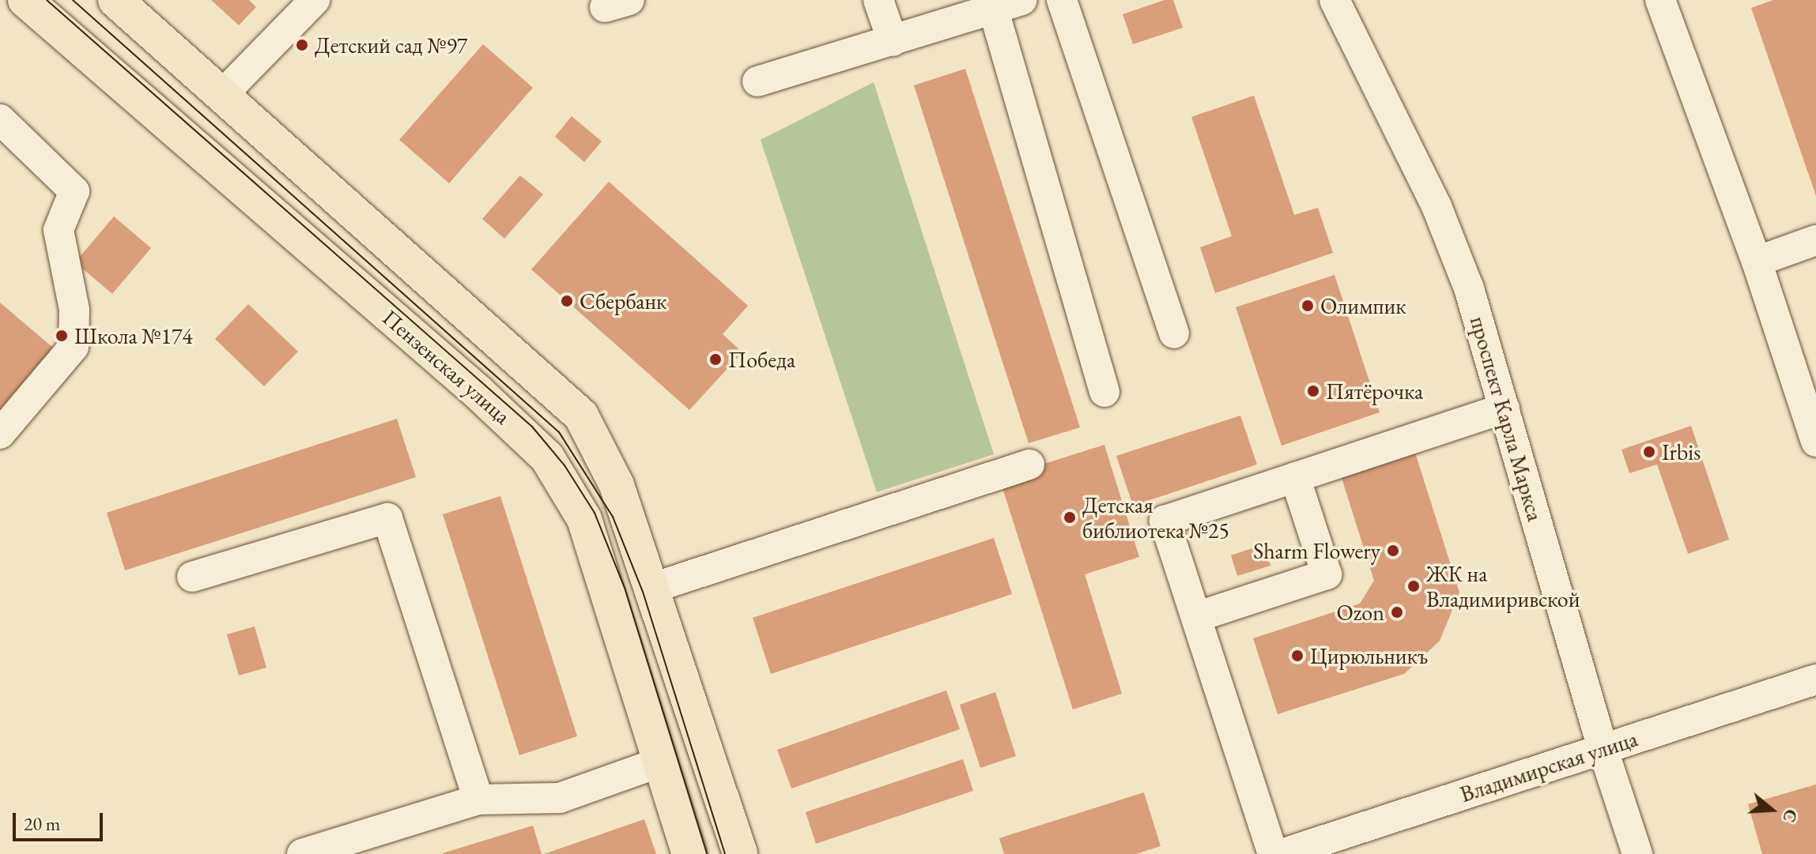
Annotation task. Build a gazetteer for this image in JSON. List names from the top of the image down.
{
  "streets": {
    "main road": ["Пензенская улица"],
    "street": ["проспект Карла Маркса", "Владимирская улица"]
  },
  "crossings": [
    ["проспект Карла Маркса", "Владимирская улица"]
  ],
  "places": [
    "Детский сад №97",
    "Сбербанк",
    "Олимпик",
    "Школа №174",
    "Победа",
    "Пятёрочка",
    "Irbis",
    "Детская библиотека №25",
    "Sharm Flowery",
    "ЖК на Владимиривской",
    "Ozon",
    "Цирюльникъ"
  ],
  "scale_bar": "20 m",
  "north": "right"
}
